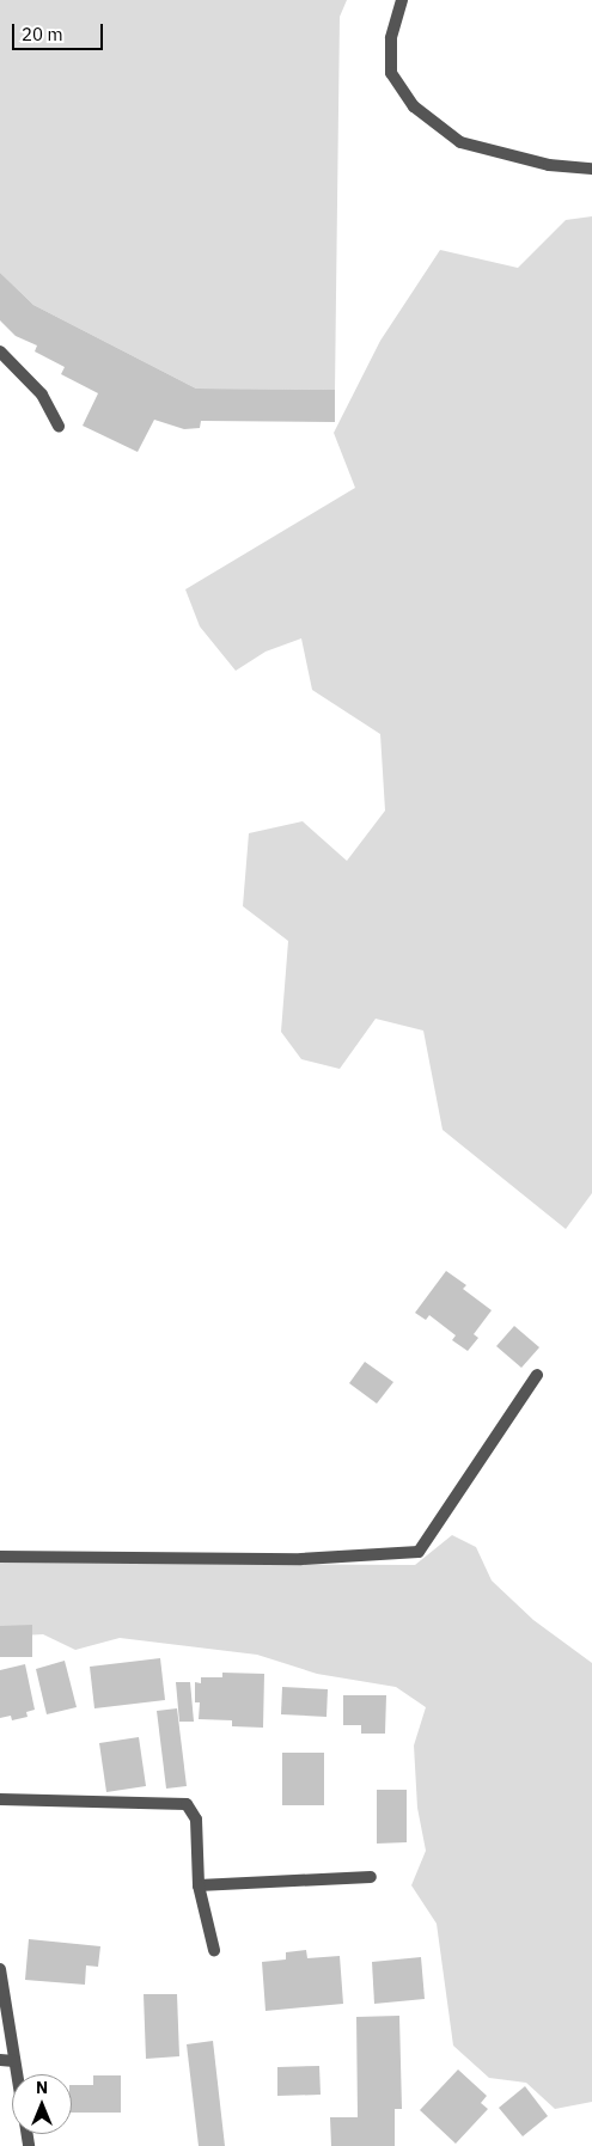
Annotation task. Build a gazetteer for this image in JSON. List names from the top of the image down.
{
  "scale_bar": "20 m",
  "north": "top"
}
